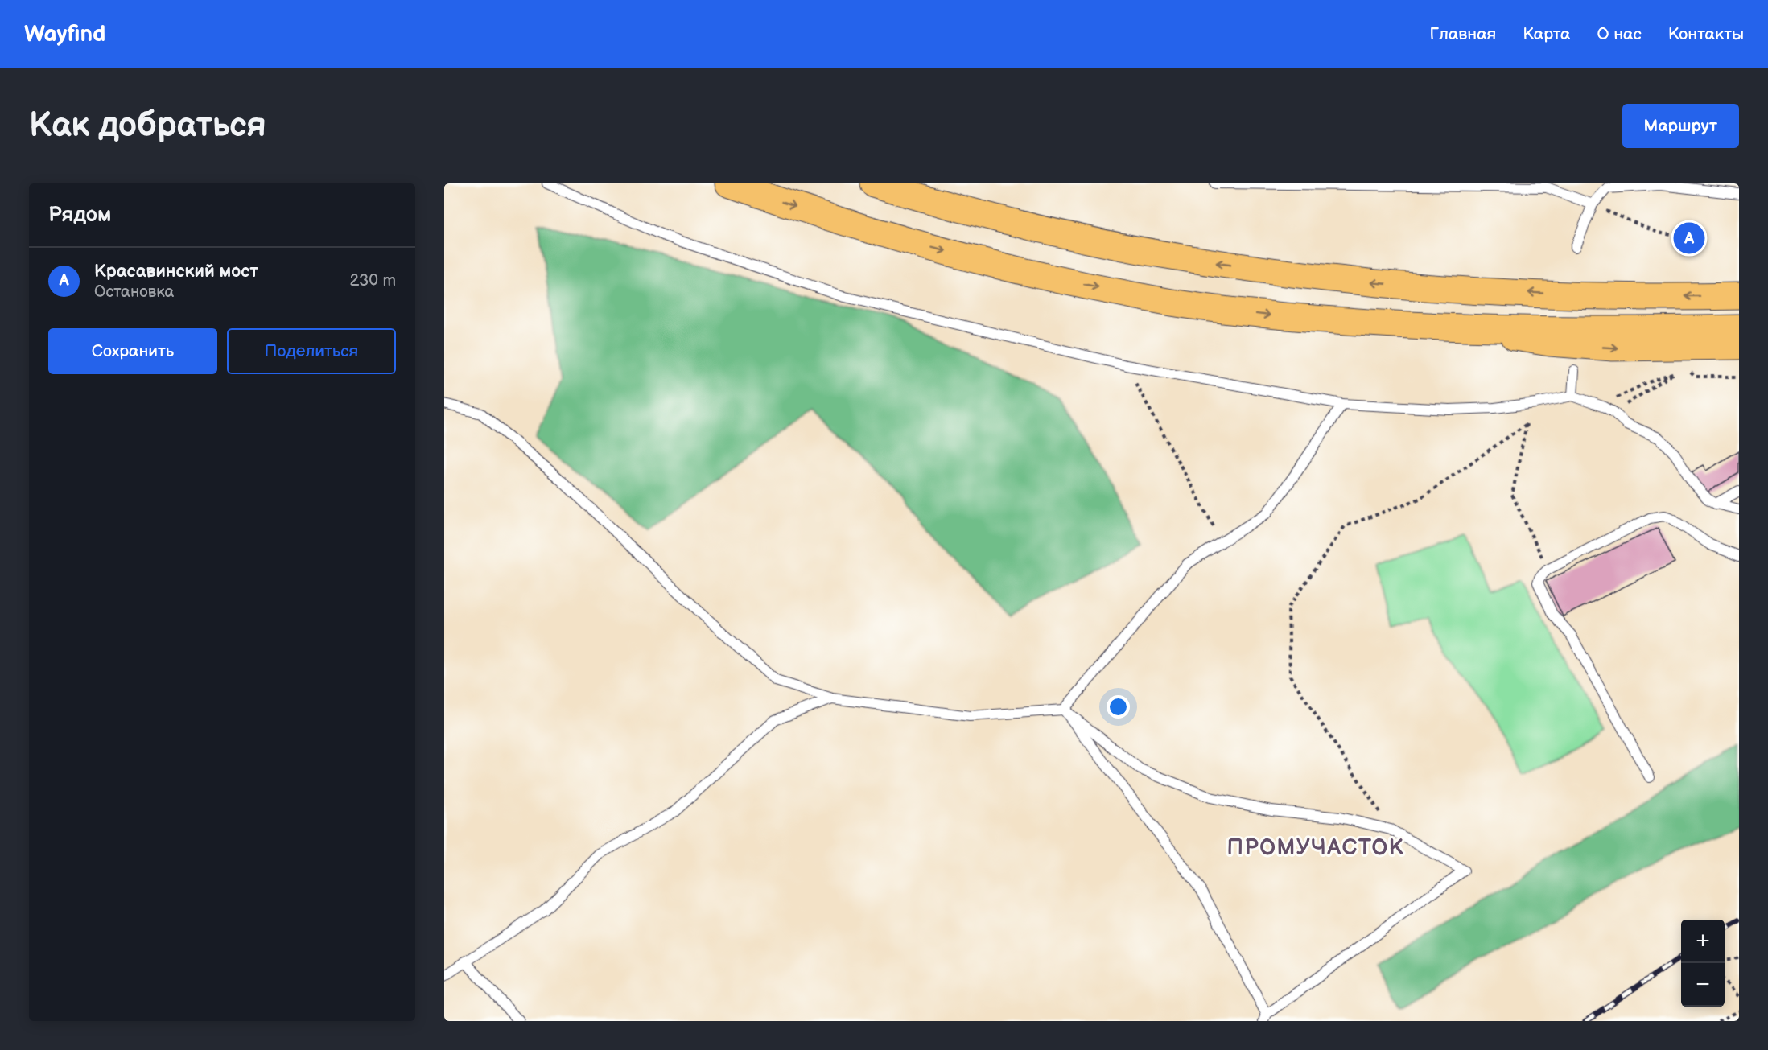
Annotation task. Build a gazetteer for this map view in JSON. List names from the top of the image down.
{
  "districts": ["ПРОМУЧАСТОК"],
  "page": {
    "header": "Wayfind",
    "nav": [
      "Главная",
      "Карта",
      "О нас",
      "Контакты"
    ],
    "buttons": [
      "Маршрут",
      ["Сохранить", "Поделиться"]
    ],
    "title": "Как добраться",
    "heading": "Рядом",
    "pins": "A",
    "list": [
      {
        "mark": "A",
        "name": "Красавинский мост",
        "note": "Остановка",
        "value": "230 m"
      }
    ],
    "map_buttons": ["+", "−"]
  }
}
